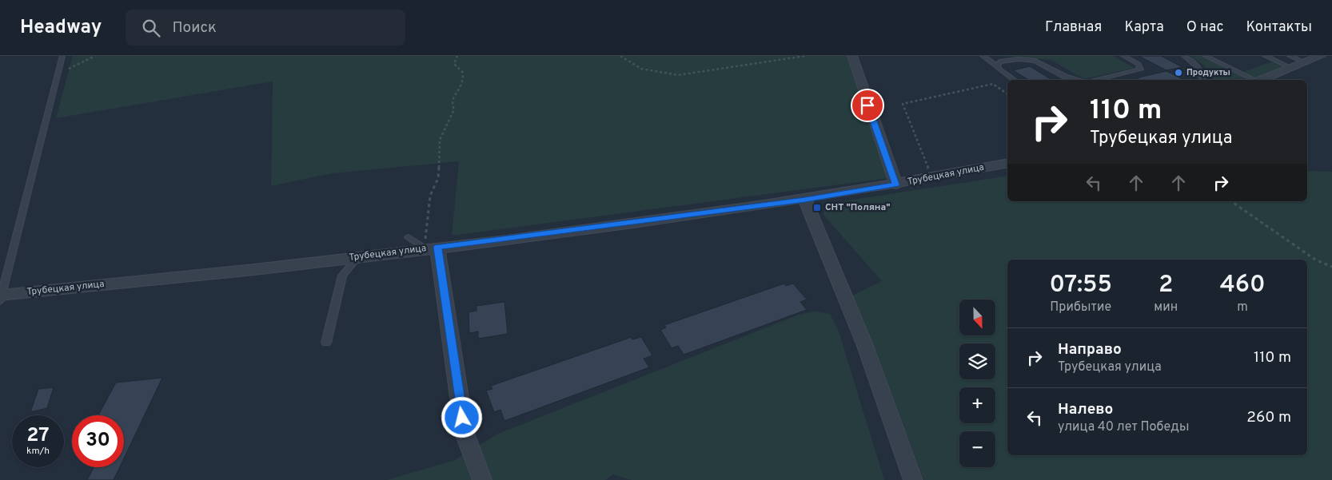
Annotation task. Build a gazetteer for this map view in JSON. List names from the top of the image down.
{
  "streets": {
    "street": ["Трубецкая улица"]
  },
  "places": {
    "other": ["Продукты"],
    "transit": ["СНТ \"Поляна\""]
  },
  "north": "bottom",
  "page": {
    "header": "Headway",
    "search": "Поиск",
    "nav": [
      "Главная",
      "Карта",
      "О нас",
      "Контакты"
    ],
    "turn": ["110 m", "Трубецкая улица"],
    "eta": [
      "07:55",
      "Прибытие",
      "2",
      "мин",
      "460",
      "m"
    ],
    "map_buttons": ["+", "−"],
    "list": [
      {
        "name": "Направо",
        "note": "Трубецкая улица",
        "value": "110 m"
      },
      {
        "name": "Налево",
        "note": "улица 40 лет Победы",
        "value": "260 m"
      }
    ],
    "speed": "27 km/h",
    "limit": "30"
  }
}
